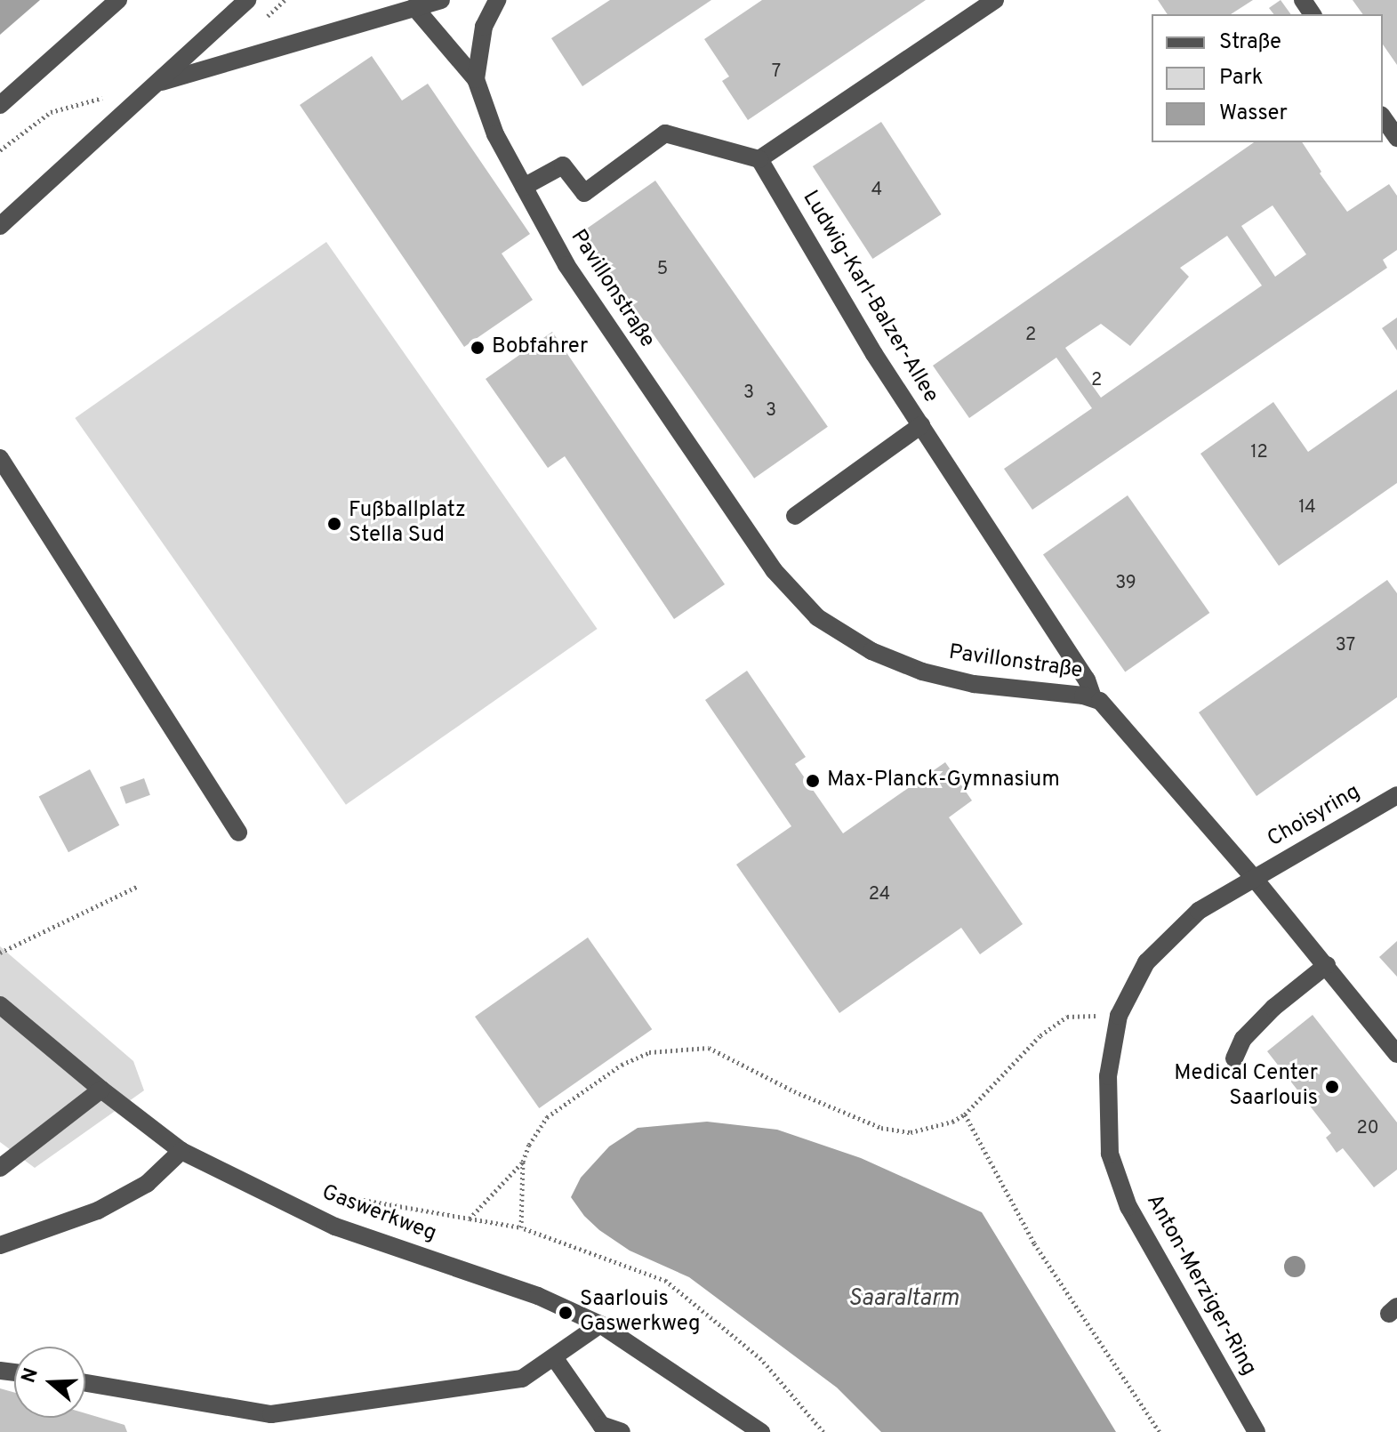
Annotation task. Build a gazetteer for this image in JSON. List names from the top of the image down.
{
  "streets": {
    "street": [
      "Pavillonstraße",
      "Ludwig-Karl-Balzer-Allee",
      "Choisyring",
      "Gaswerkweg",
      "Anton-Merziger-Ring"
    ]
  },
  "crossings": [
    ["Pavillonstraße", "Ludwig-Karl-Balzer-Allee"],
    ["Pavillonstraße", "Choisyring"],
    ["Pavillonstraße", "Anton-Merziger-Ring"],
    ["Choisyring", "Anton-Merziger-Ring"]
  ],
  "water": ["Saaraltarm"],
  "places": [
    "Bobfahrer",
    "Fußballplatz Stella Sud",
    "Max-Planck-Gymnasium",
    "Medical Center Saarlouis",
    "Saarlouis Gaswerkweg"
  ],
  "house_numbers": [
    "7",
    "4",
    "5",
    "2",
    "2",
    "3",
    "3",
    "12",
    "14",
    "39",
    "37",
    "24",
    "20"
  ],
  "legend": ["Straße", "Park", "Wasser"],
  "north": "left"
}
